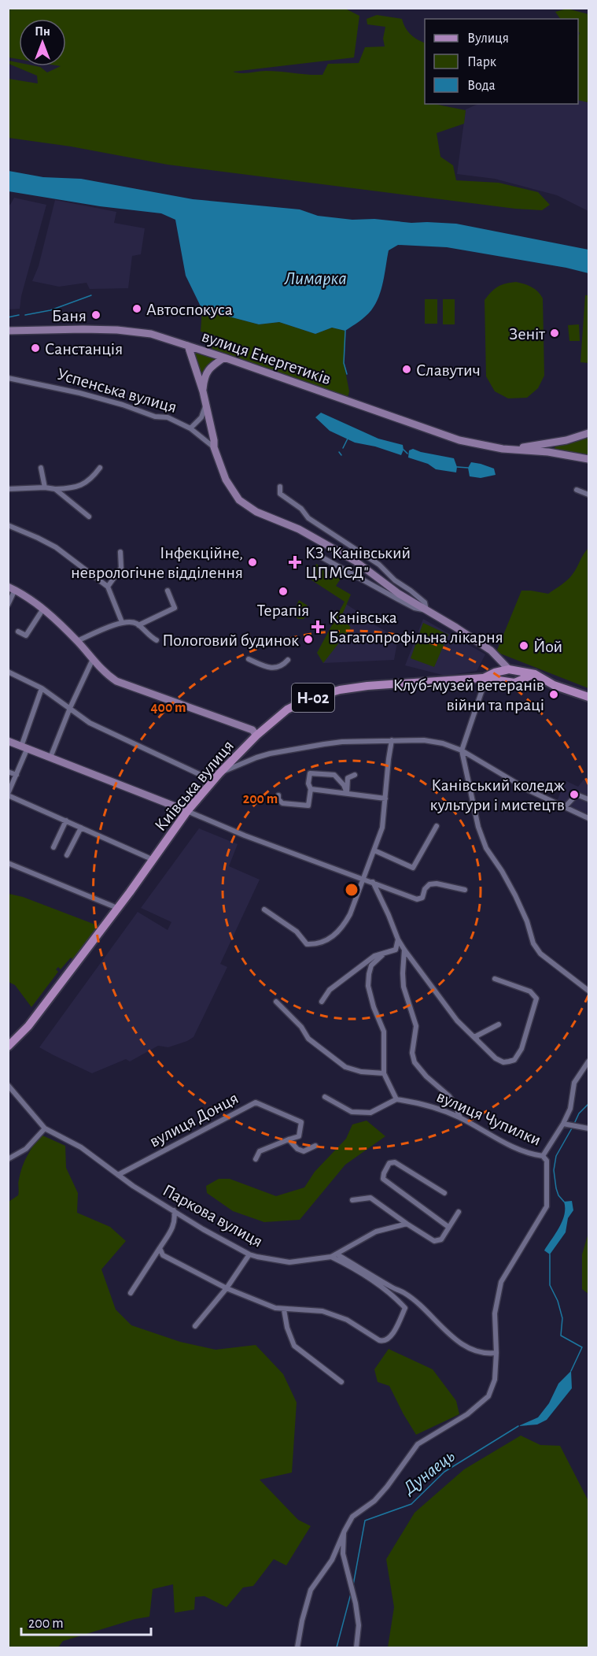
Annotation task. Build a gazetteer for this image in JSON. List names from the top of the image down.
{
  "streets": {
    "main road": ["Н-02", "Київська вулиця"],
    "street": [
      "вулиця Енергетиків",
      "Успенська вулиця",
      "вулиця Чупилки",
      "вулиця Донця",
      "Паркова вулиця"
    ]
  },
  "crossings": [
    ["вулиця Енергетиків", "Успенська вулиця"],
    ["Успенська вулиця", "Київська вулиця"],
    ["вулиця Донця", "Паркова вулиця"]
  ],
  "water": ["Лимарка", "Дунаець"],
  "places": {
    "other": [
      "Автоспокуса",
      "Баня",
      "Зеніт",
      "Санстанція",
      "Славутич",
      "Інфекційне, неврологічне відділення",
      "Терапія",
      "Пологовий будинок",
      "Йой",
      "Клуб-музей ветеранів війни та праці",
      "Канівський коледж культури і мистецтв"
    ],
    "health": ["КЗ \"Канівський ЦПМСД\"", "Канівська Багатопрофільна лікарня"]
  },
  "legend": ["Вулиця", "Парк", "Вода"],
  "scale_bar": "200 m",
  "north": "top",
  "rings": ["400 m", "200 m"]
}
